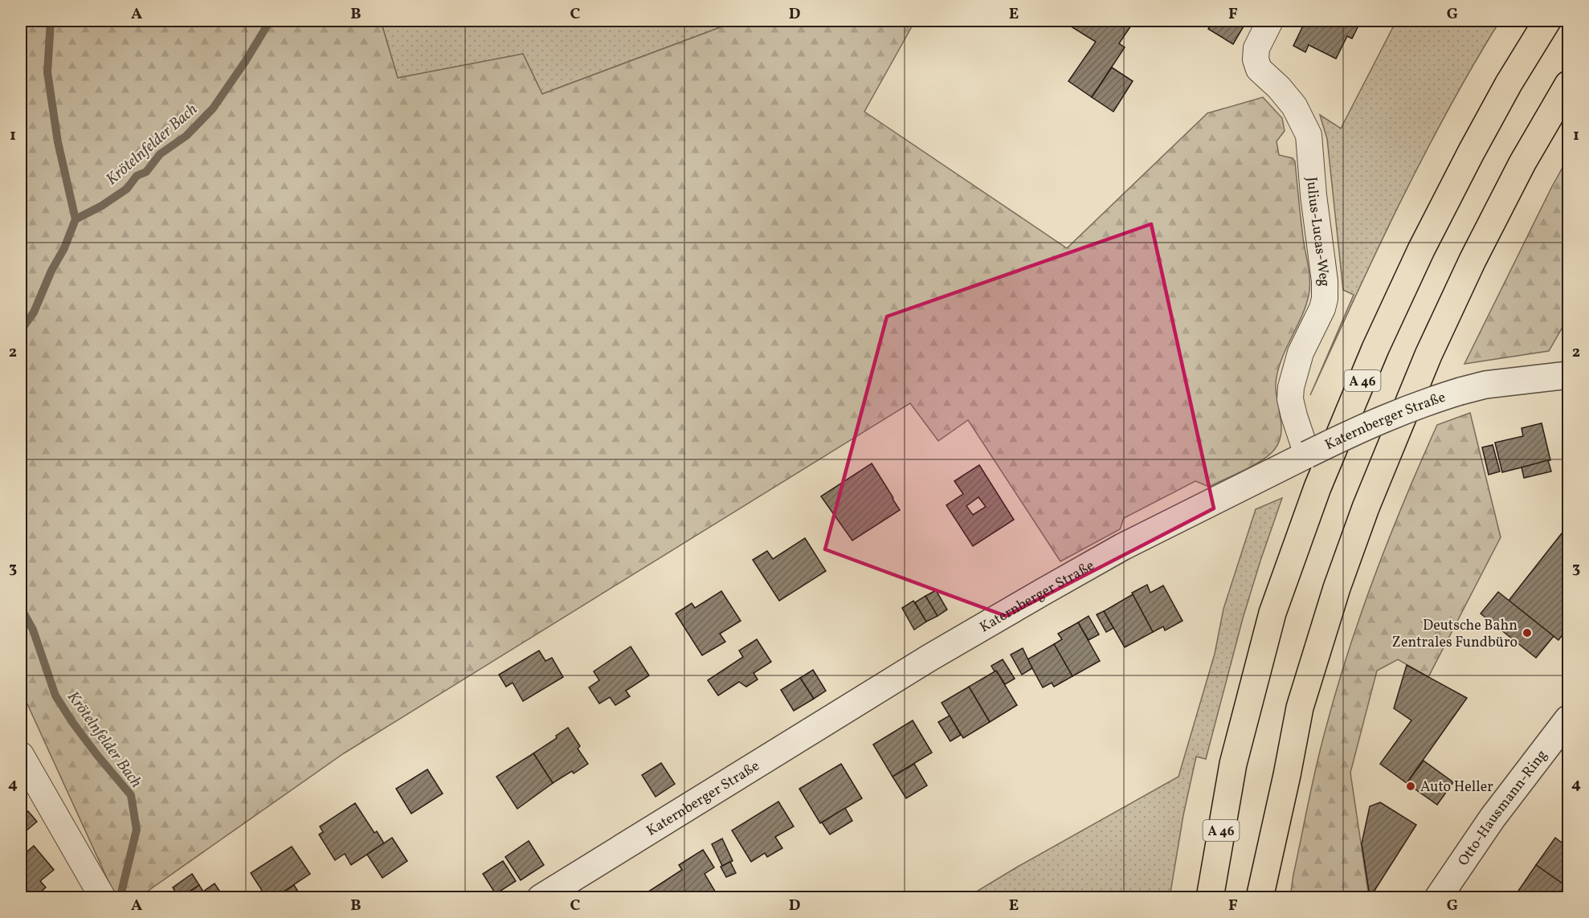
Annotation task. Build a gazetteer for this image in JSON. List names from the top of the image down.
{
  "streets": {
    "highway": ["A 46"],
    "street": ["Julius-Lucas-Weg", "Katernberger Straße", "Otto-Hausmann-Ring"]
  },
  "crossings": [
    ["Julius-Lucas-Weg", "Katernberger Straße"]
  ],
  "water": ["Krötelnfelder Bach"],
  "places": ["Deutsche Bahn Zentrales Fundbüro", "Auto Heller"],
  "grid": {
    "columns": [
      "A",
      "B",
      "C",
      "D",
      "E",
      "F",
      "G"
    ],
    "rows": [
      "1",
      "2",
      "3",
      "4"
    ]
  }
}
